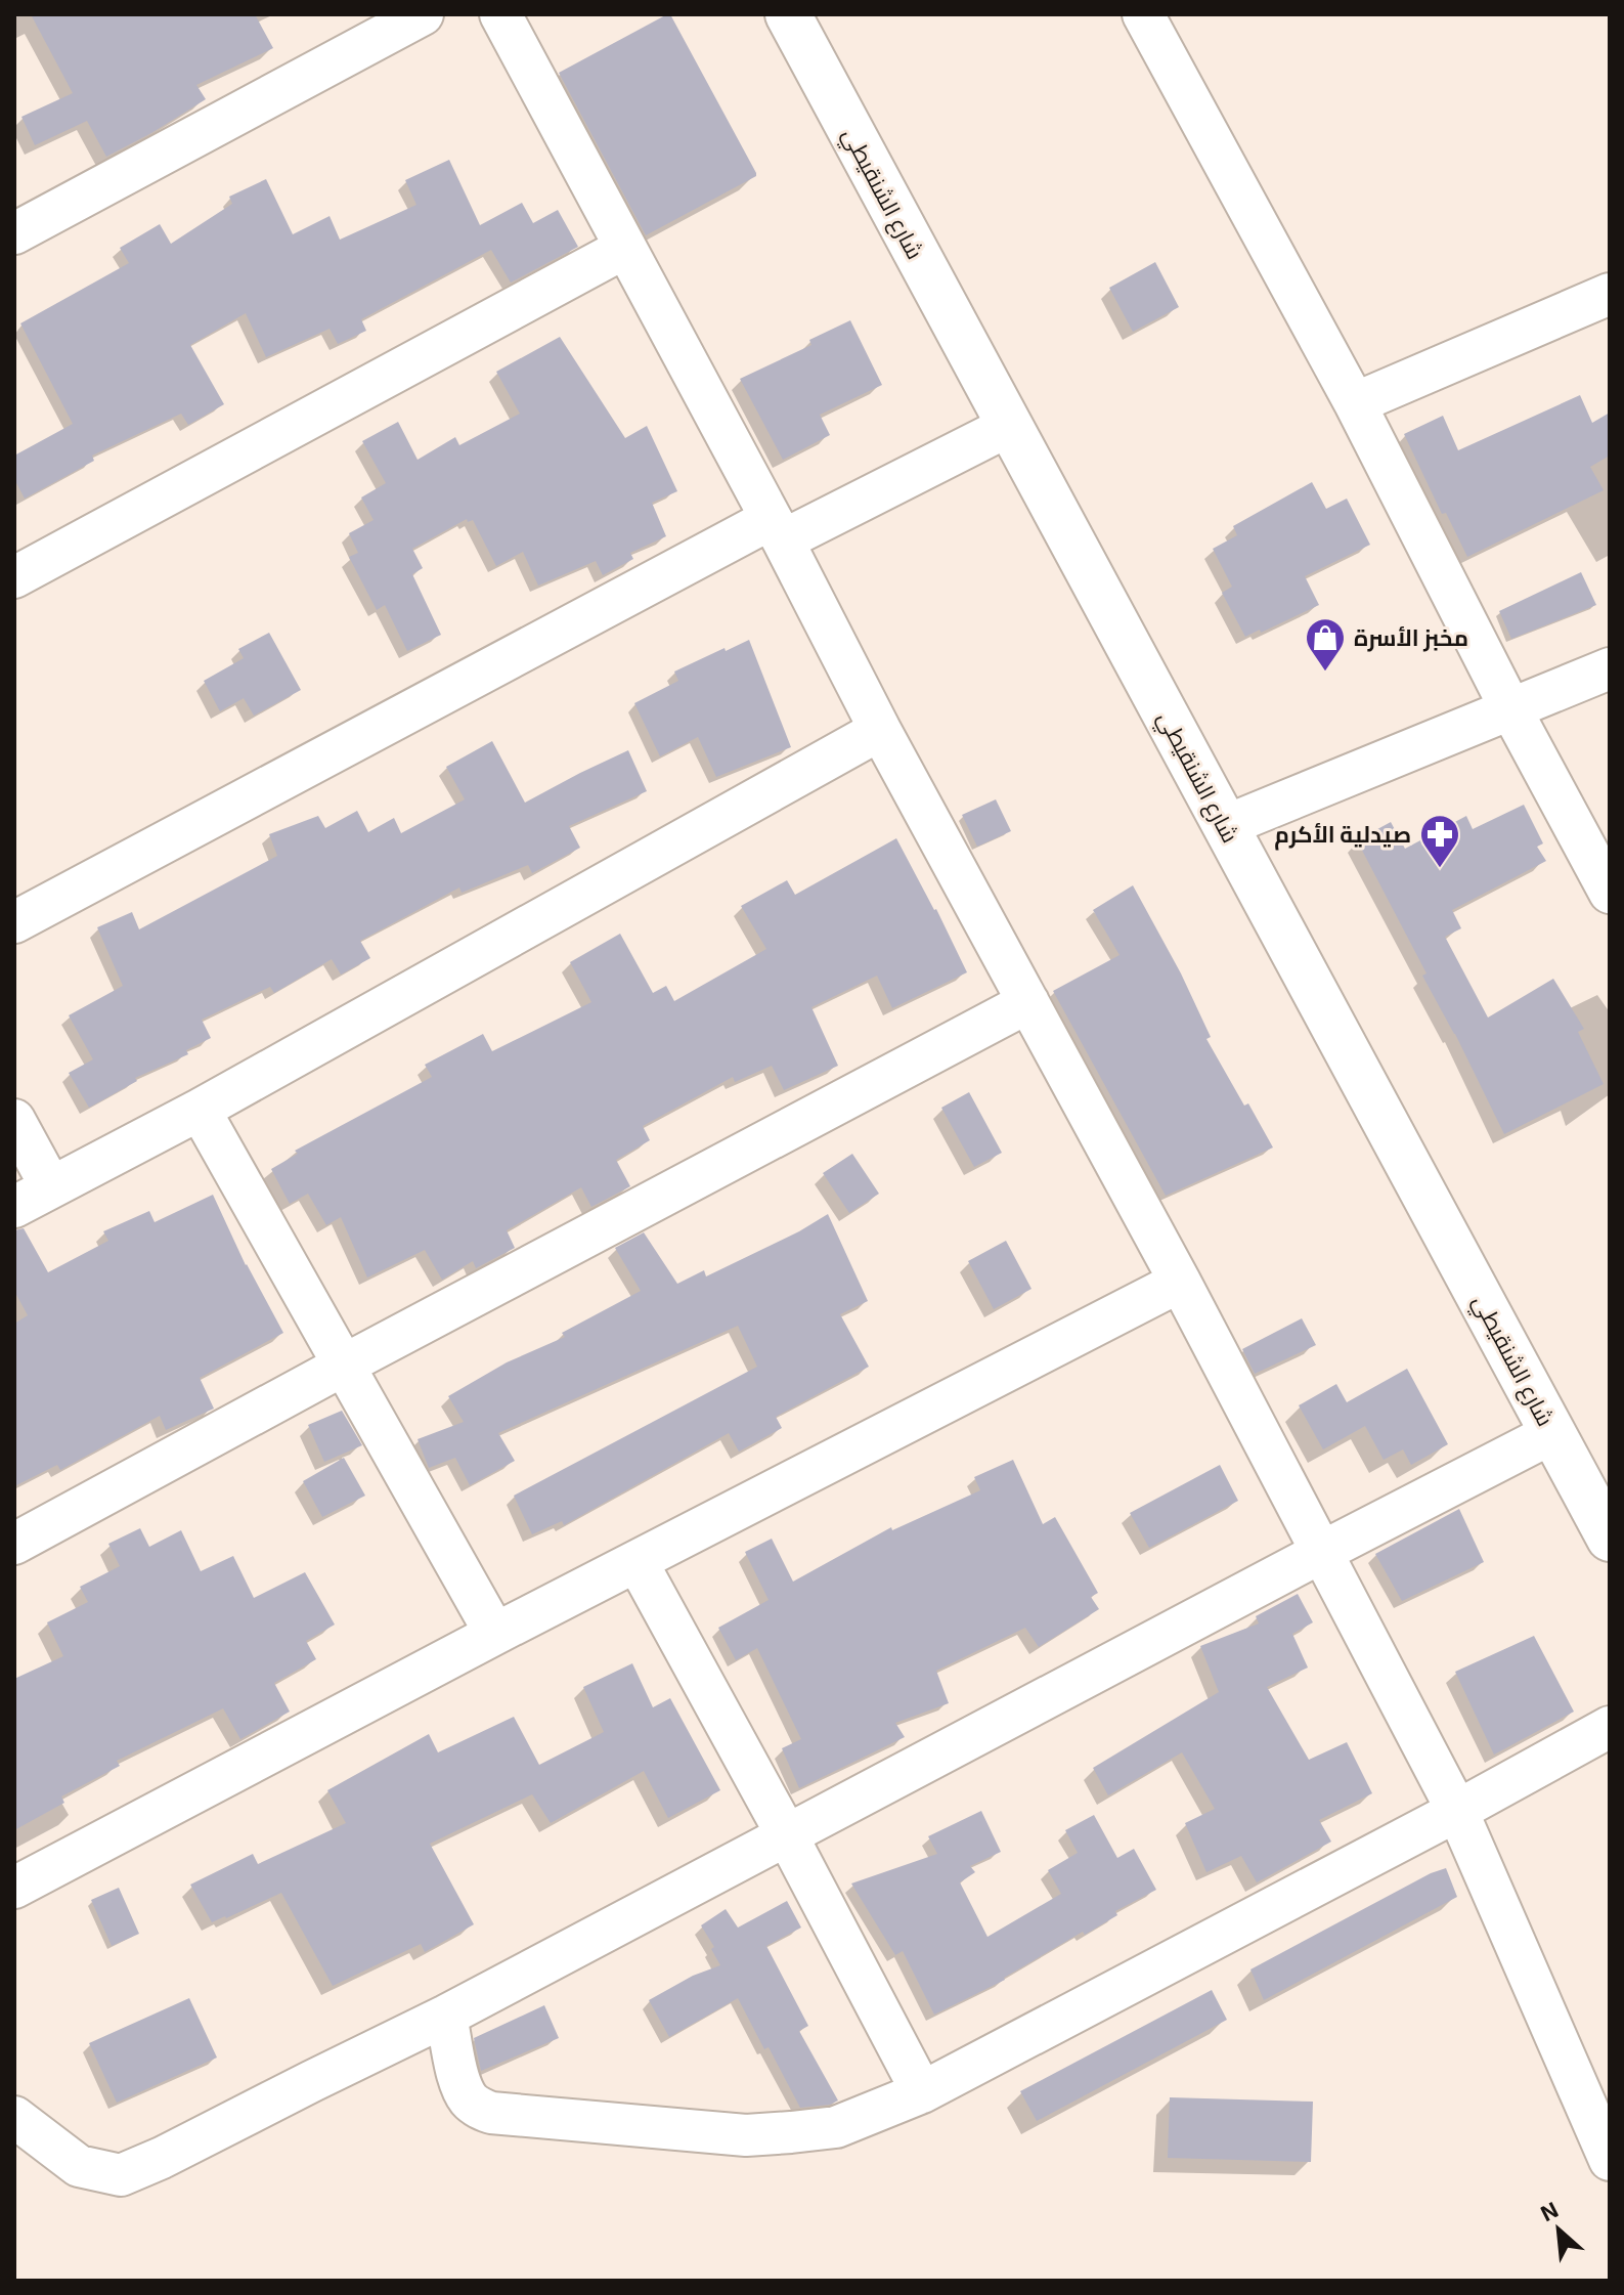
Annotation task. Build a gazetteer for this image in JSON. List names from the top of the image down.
{
  "streets": {
    "street": ["شارع الشنقيطي"]
  },
  "places": {
    "shop": ["مخبز الأسرة"],
    "pharmacy": ["صيدلية الأكرم"]
  },
  "north": "top left"
}
